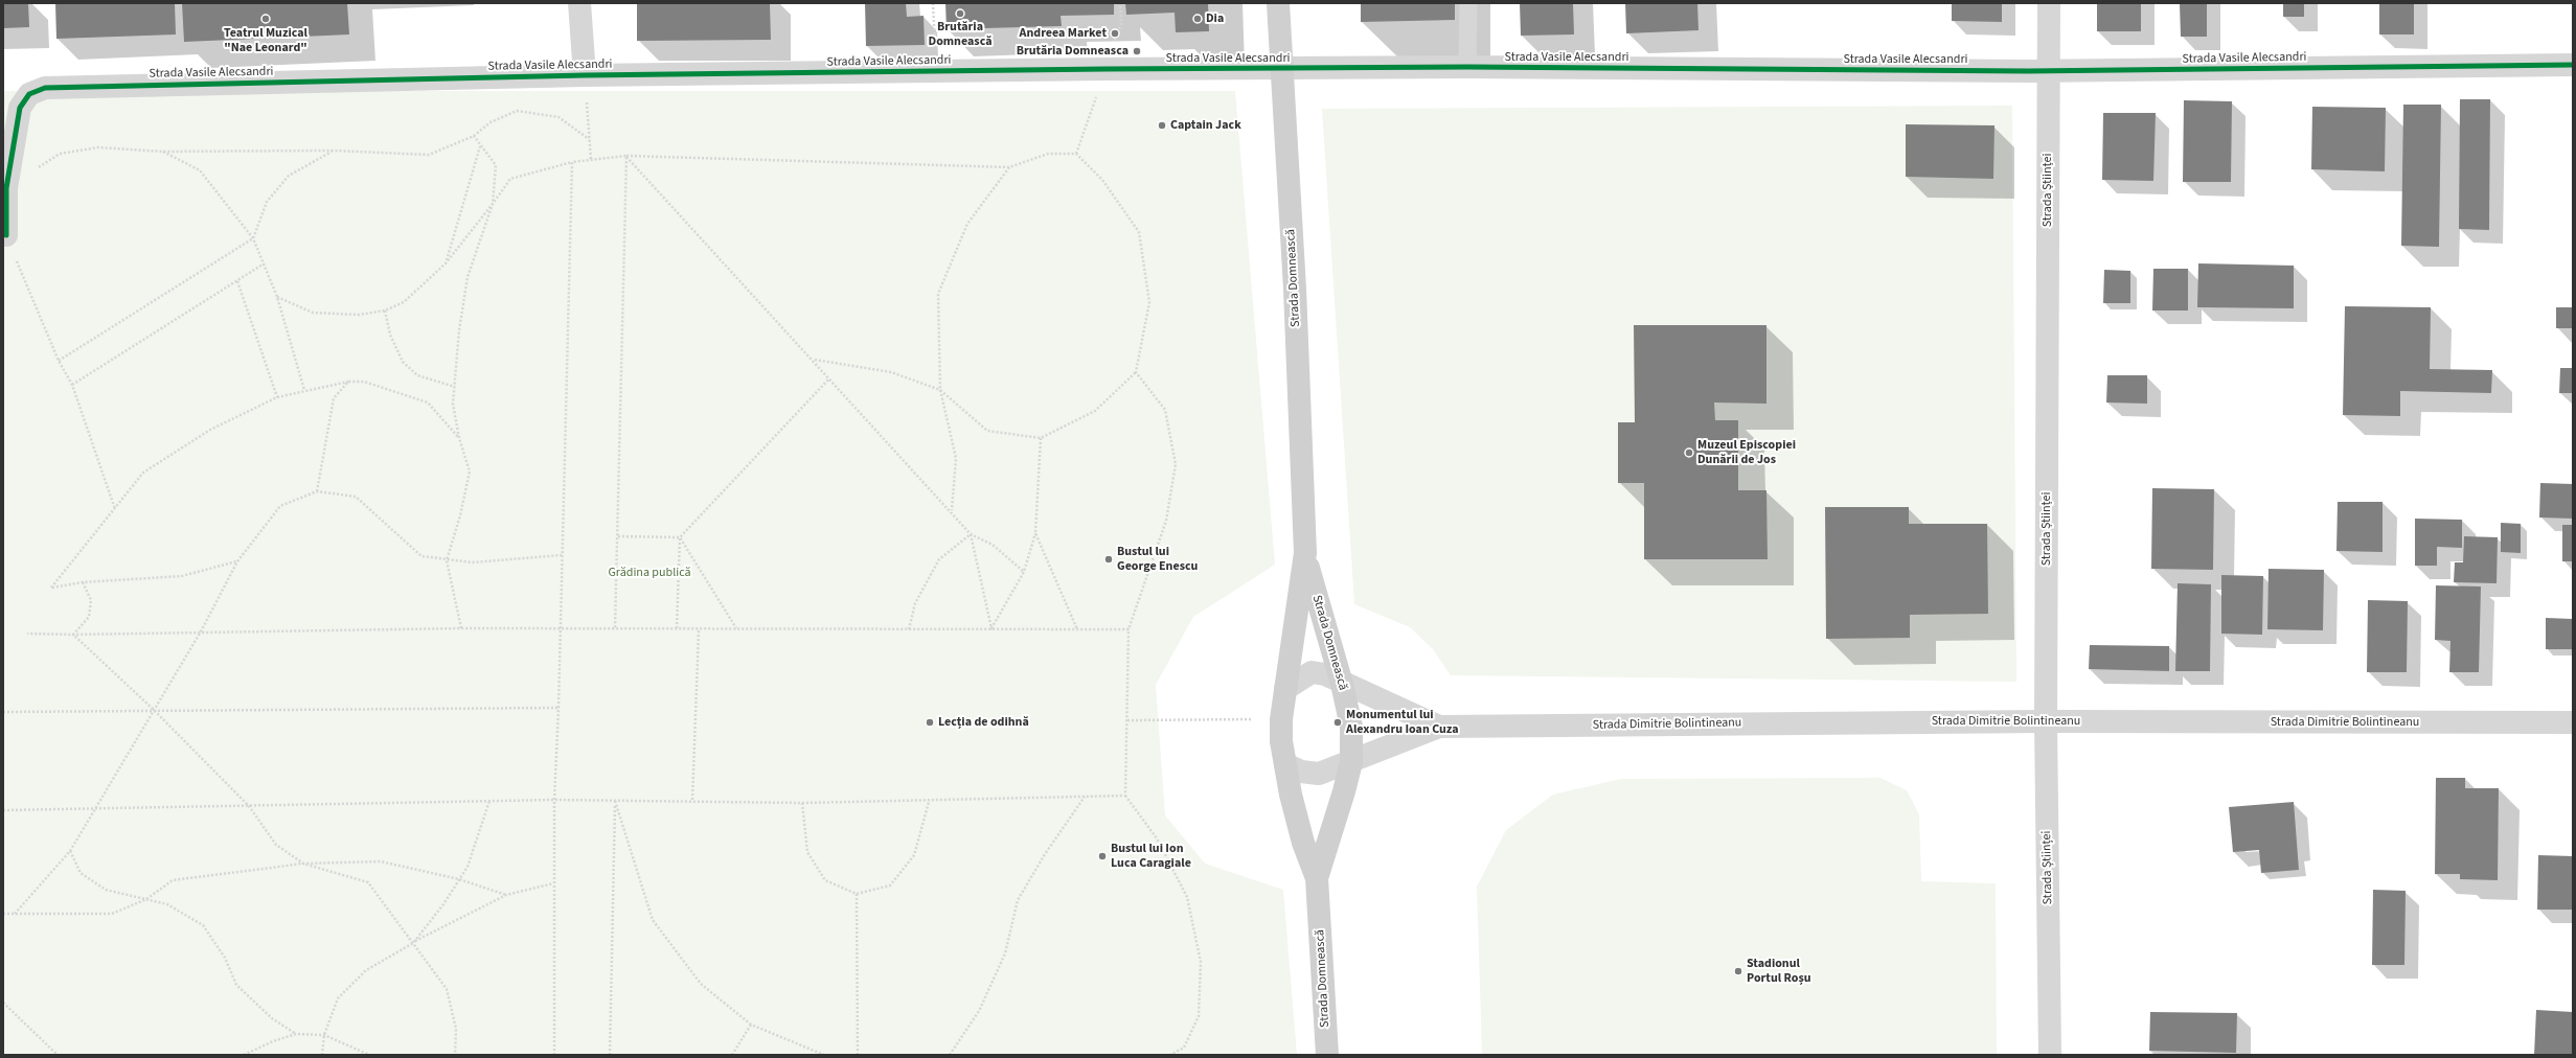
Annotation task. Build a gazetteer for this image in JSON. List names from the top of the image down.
{
  "streets": {
    "main road": ["Strada Domnească"],
    "street": ["Strada Vasile Alecsandri", "Strada Științei", "Strada Dimitrie Bolintineanu"]
  },
  "crossings": [
    ["Strada Vasile Alecsandri", "Strada Științei"],
    ["Strada Vasile Alecsandri", "Strada Domnească"],
    ["Strada Științei", "Strada Dimitrie Bolintineanu"],
    ["Strada Domnească", "Strada Dimitrie Bolintineanu"]
  ],
  "parks": ["Grădina publică"],
  "places": [
    "Brutăria Domnească",
    "Teatrul Muzical \"Nae Leonard\"",
    "Dia",
    "Andreea Market",
    "Brutăria Domneasca",
    "Captain Jack",
    "Muzeul Episcopiei Dunării de Jos",
    "Bustul lui George Enescu",
    "Lecția de odihnă",
    "Monumentul lui Alexandru Ioan Cuza",
    "Bustul lui Ion Luca Caragiale",
    "Stadionul Portul Roșu"
  ]
}
